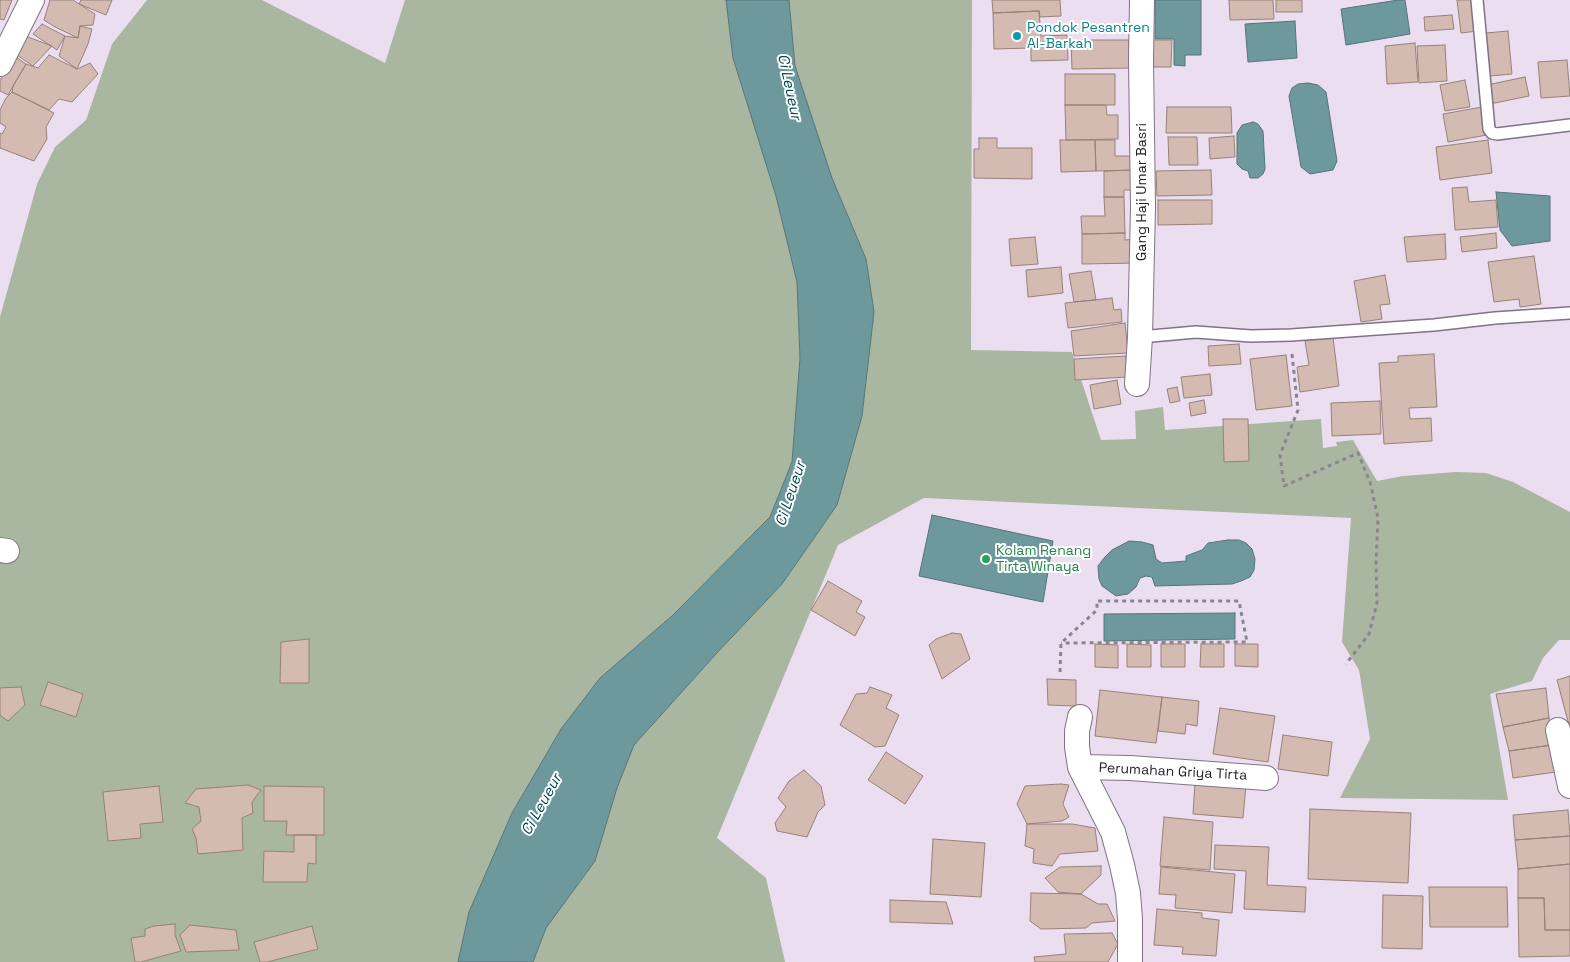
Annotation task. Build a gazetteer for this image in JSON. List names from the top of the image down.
{
  "streets": {
    "street": ["Gang Haji Umar Basri", "Perumahan Griya Tirta"]
  },
  "water": ["Ci Leueur"],
  "places": ["Pondok Pesantren Al-Barkah", "Kolam Renang Tirta Winaya"]
}
